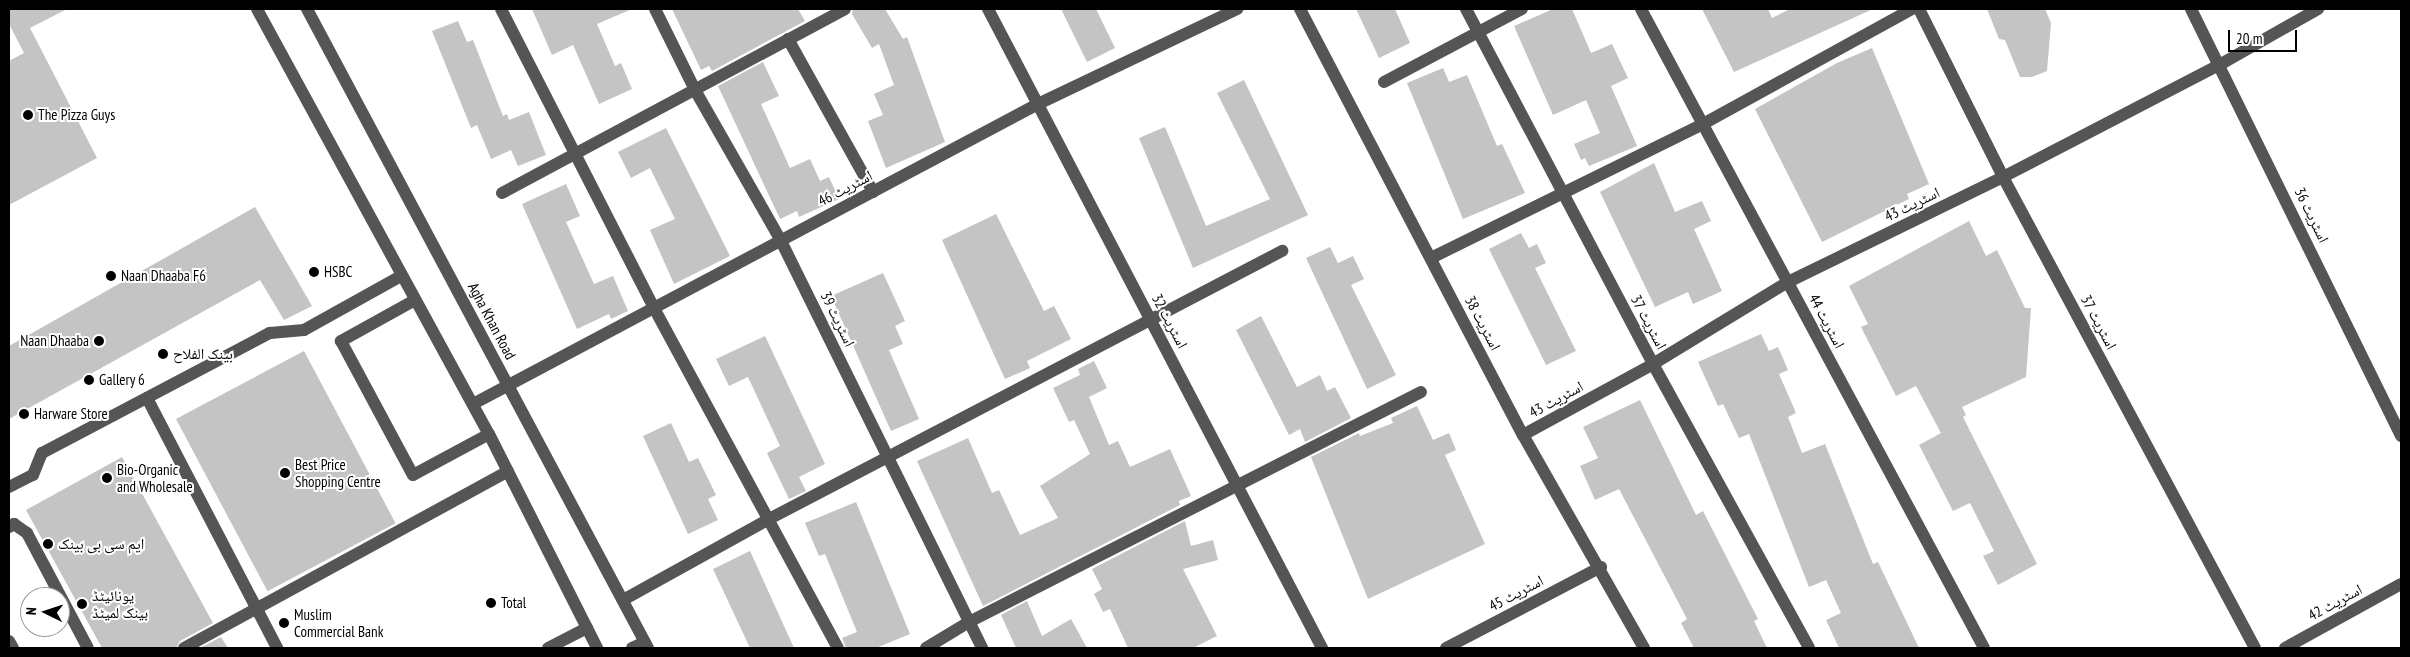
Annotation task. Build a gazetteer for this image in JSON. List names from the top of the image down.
{
  "streets": {
    "street": [
      "اسٹریٹ 46",
      "اسٹریٹ 43",
      "اسٹریٹ 36",
      "اسٹریٹ 39",
      "Agha Khan Road",
      "اسٹریٹ 32",
      "اسٹریٹ 44",
      "اسٹریٹ 37",
      "اسٹریٹ 38",
      "اسٹریٹ 45",
      "اسٹریٹ 42"
    ]
  },
  "crossings": [
    ["اسٹریٹ 46", "اسٹریٹ 39"],
    ["اسٹریٹ 46", "Agha Khan Road"],
    ["اسٹریٹ 46", "اسٹریٹ 32"],
    ["اسٹریٹ 43", "اسٹریٹ 36"],
    ["اسٹریٹ 43", "اسٹریٹ 44"],
    ["اسٹریٹ 43", "اسٹریٹ 37"],
    ["اسٹریٹ 43", "اسٹریٹ 38"],
    ["اسٹریٹ 38", "اسٹریٹ 45"]
  ],
  "places": [
    "The Pizza Guys",
    "HSBC",
    "Naan Dhaaba F6",
    "Naan Dhaaba",
    "بینک الفلاح",
    "Gallery 6",
    "Harware Store",
    "Best Price Shopping Centre",
    "Bio-Organic and Wholesale",
    "ایم سی بی بینک",
    "Total",
    "یونائیٹڈ بینک لمیٹڈ",
    "Muslim Commercial Bank"
  ],
  "scale_bar": "20 m",
  "north": "left"
}
